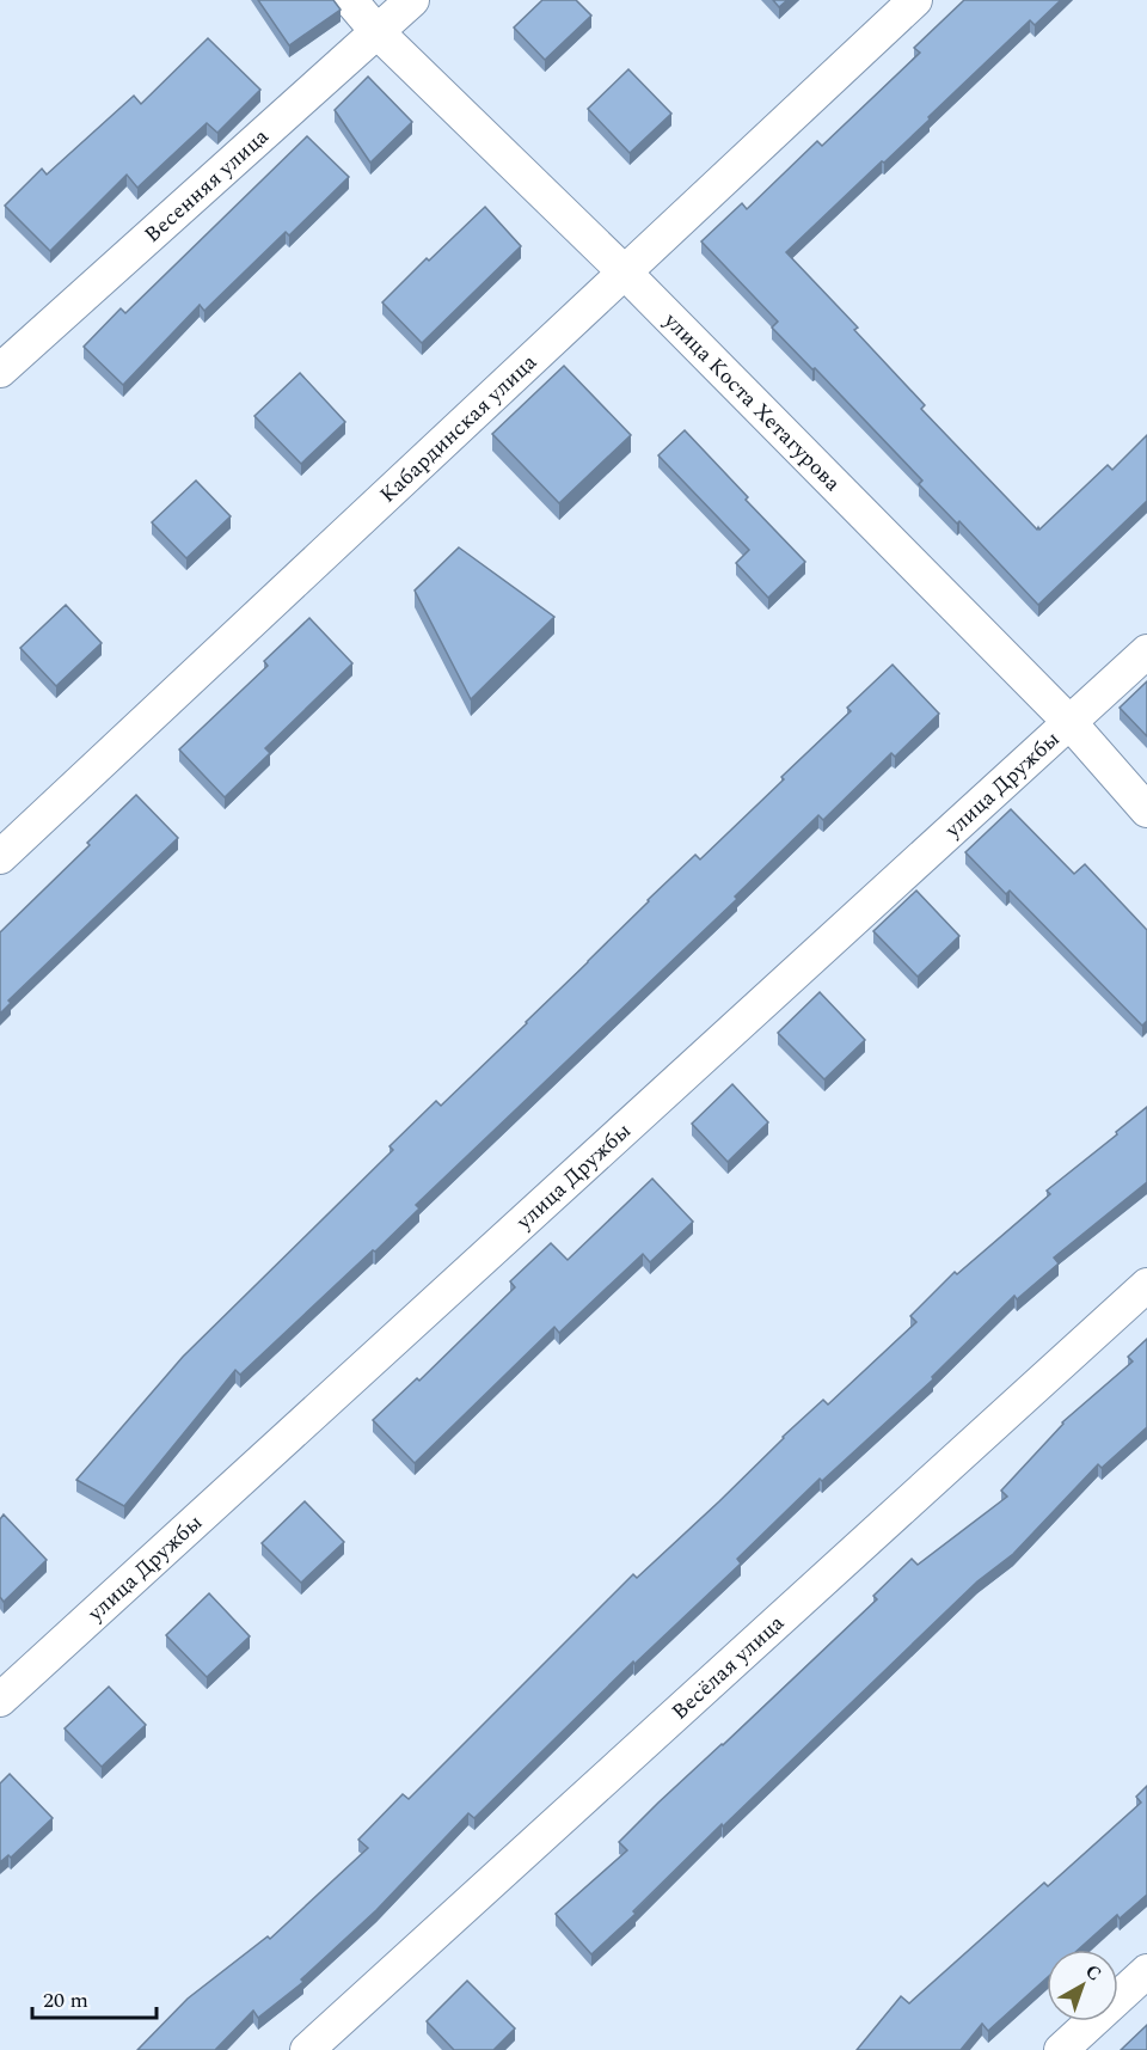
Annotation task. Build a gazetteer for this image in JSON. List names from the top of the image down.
{
  "streets": {
    "street": [
      "Весенняя улица",
      "улица Коста Хетагурова",
      "Кабардинская улица",
      "улица Дружбы",
      "Весёлая улица"
    ]
  },
  "crossings": [
    ["Весенняя улица", "улица Коста Хетагурова"],
    ["улица Коста Хетагурова", "Кабардинская улица"],
    ["улица Коста Хетагурова", "улица Дружбы"]
  ],
  "scale_bar": "20 m",
  "north": "top right"
}
